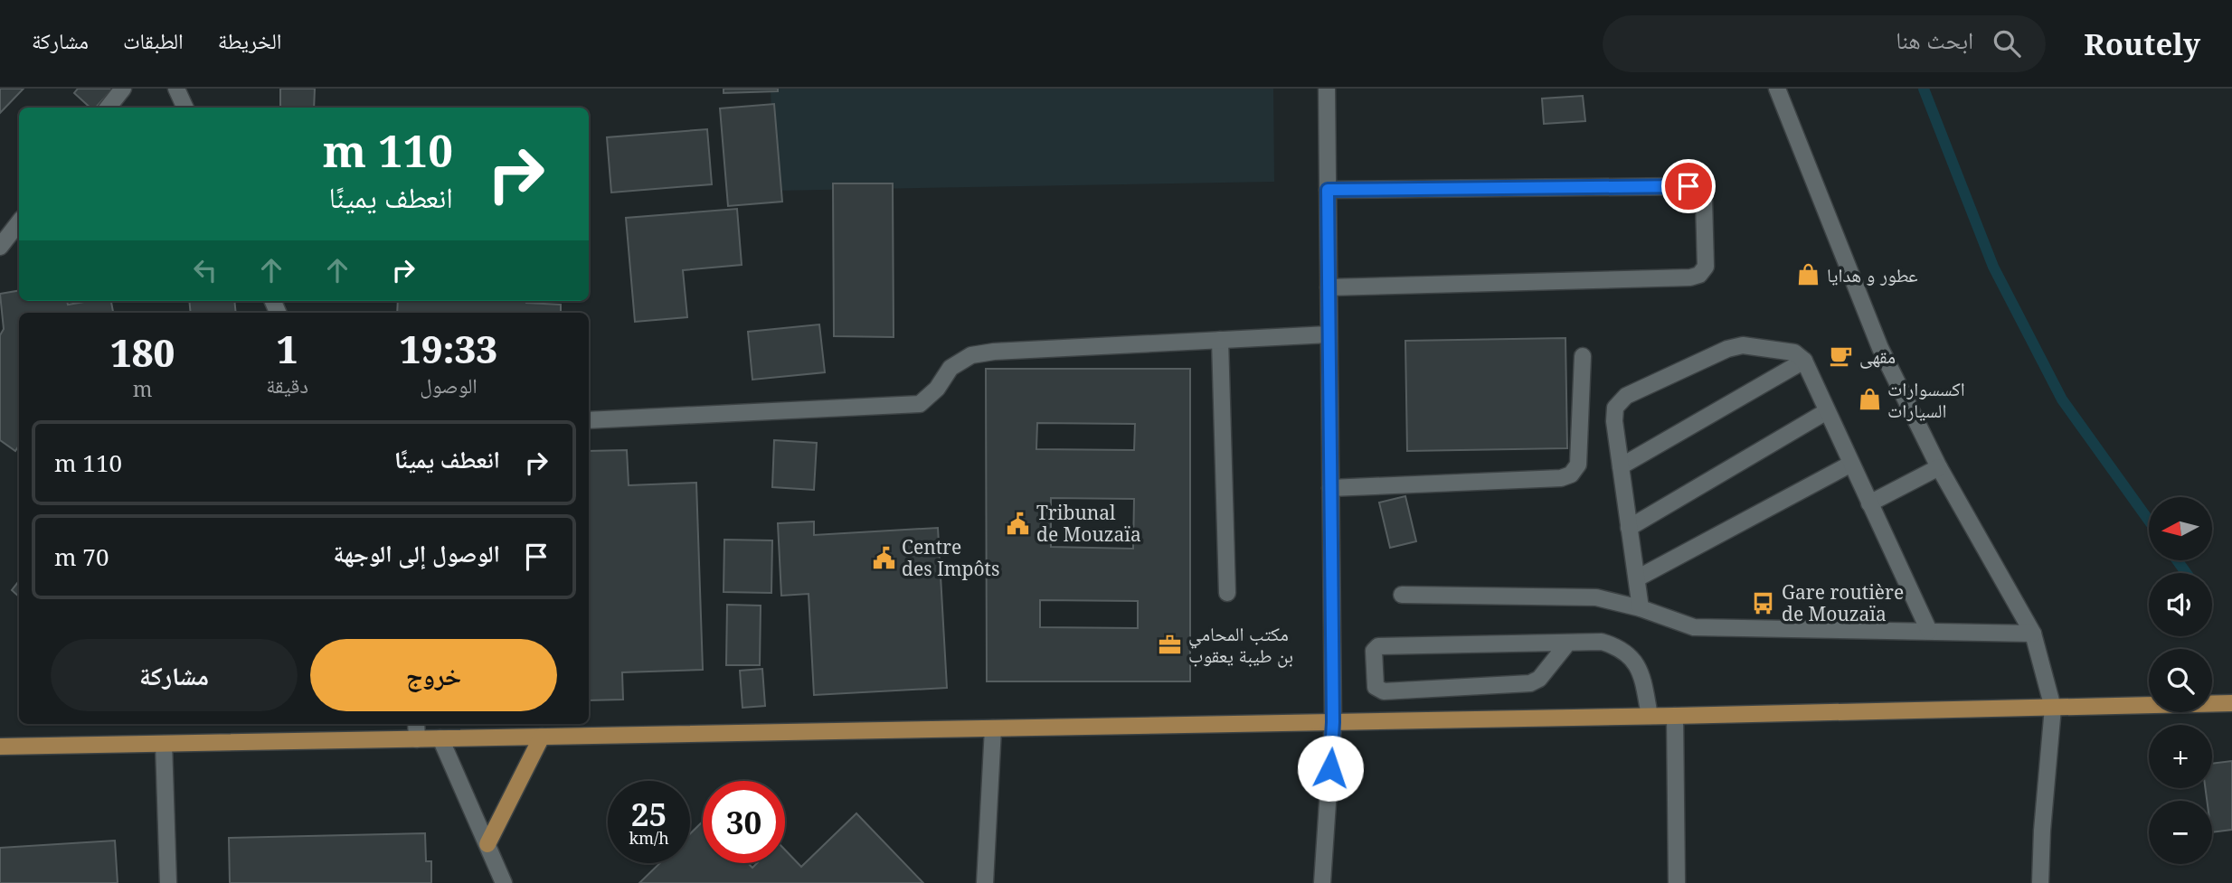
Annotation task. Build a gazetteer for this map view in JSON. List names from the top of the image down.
{
  "places": {
    "shop": ["عطور و هدايا", "اكسسوارات السيارات"],
    "cafe": ["مقهى"],
    "public building": ["Tribunal de Mouzaïa", "Centre des Impôts"],
    "bus stop": ["Gare routière de Mouzaïa"],
    "office": ["مكتب المحامي بن طيبة يعقوب"]
  },
  "north": "left",
  "page": {
    "header": "Routely",
    "search": "ابحث هنا",
    "nav": ["الخريطة", "الطبقات", "مشاركة"],
    "turn": ["110 m", "انعطف يمينًا"],
    "eta": [
      "19:33",
      "الوصول",
      "1",
      "دقيقة",
      "180",
      "m"
    ],
    "list": [
      {
        "name": "انعطف يمينًا",
        "value": "110 m"
      },
      {
        "name": "الوصول إلى الوجهة",
        "value": "70 m"
      }
    ],
    "map_buttons": ["+", "−"],
    "buttons": ["خروج", "مشاركة"],
    "speed": "25 km/h",
    "limit": "30"
  }
}
